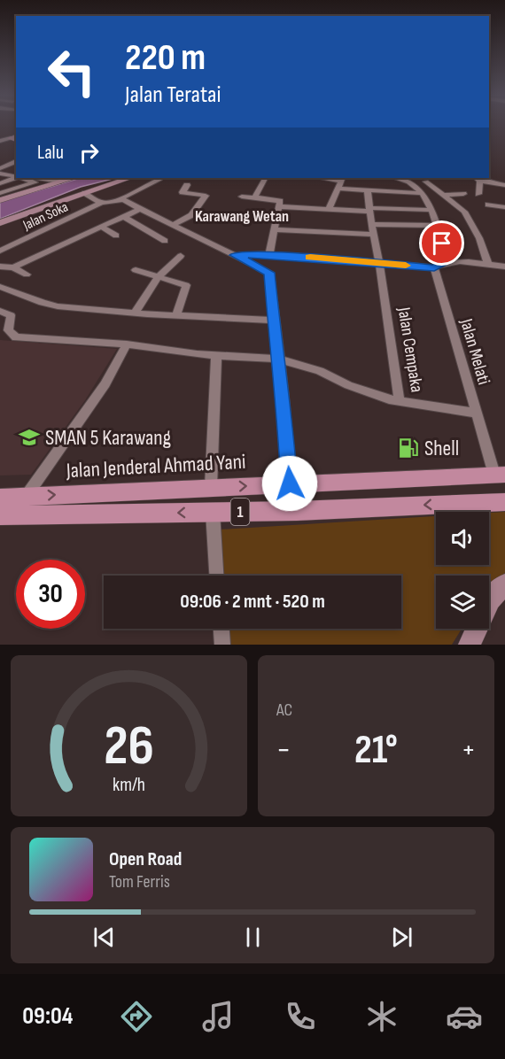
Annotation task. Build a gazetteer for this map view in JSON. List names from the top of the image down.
{
  "streets": {
    "main road": ["Jalan Jenderal Ahmad Yani", "1"],
    "street": ["Jalan Soka", "Jalan Cempaka", "Jalan Melati"]
  },
  "crossings": [
    ["Jalan Cempaka", "Jalan Melati"],
    ["Jalan Melati", "Jalan Jenderal Ahmad Yani"]
  ],
  "districts": ["Karawang Wetan"],
  "places": {
    "school or university": ["SMAN 5 Karawang"],
    "fuel station": ["Shell"]
  },
  "page": {
    "turn": ["220 m", "Jalan Teratai"],
    "then": "Lalu",
    "limit": "30",
    "trip": "09:06 · 2 mnt · 520 m",
    "tile": "AC",
    "heat": ["−", "21°", "+"],
    "song": ["Open Road", "Tom Ferris"],
    "tabs": "09:04",
    "gauge": ["26", "km/h"]
  }
}
